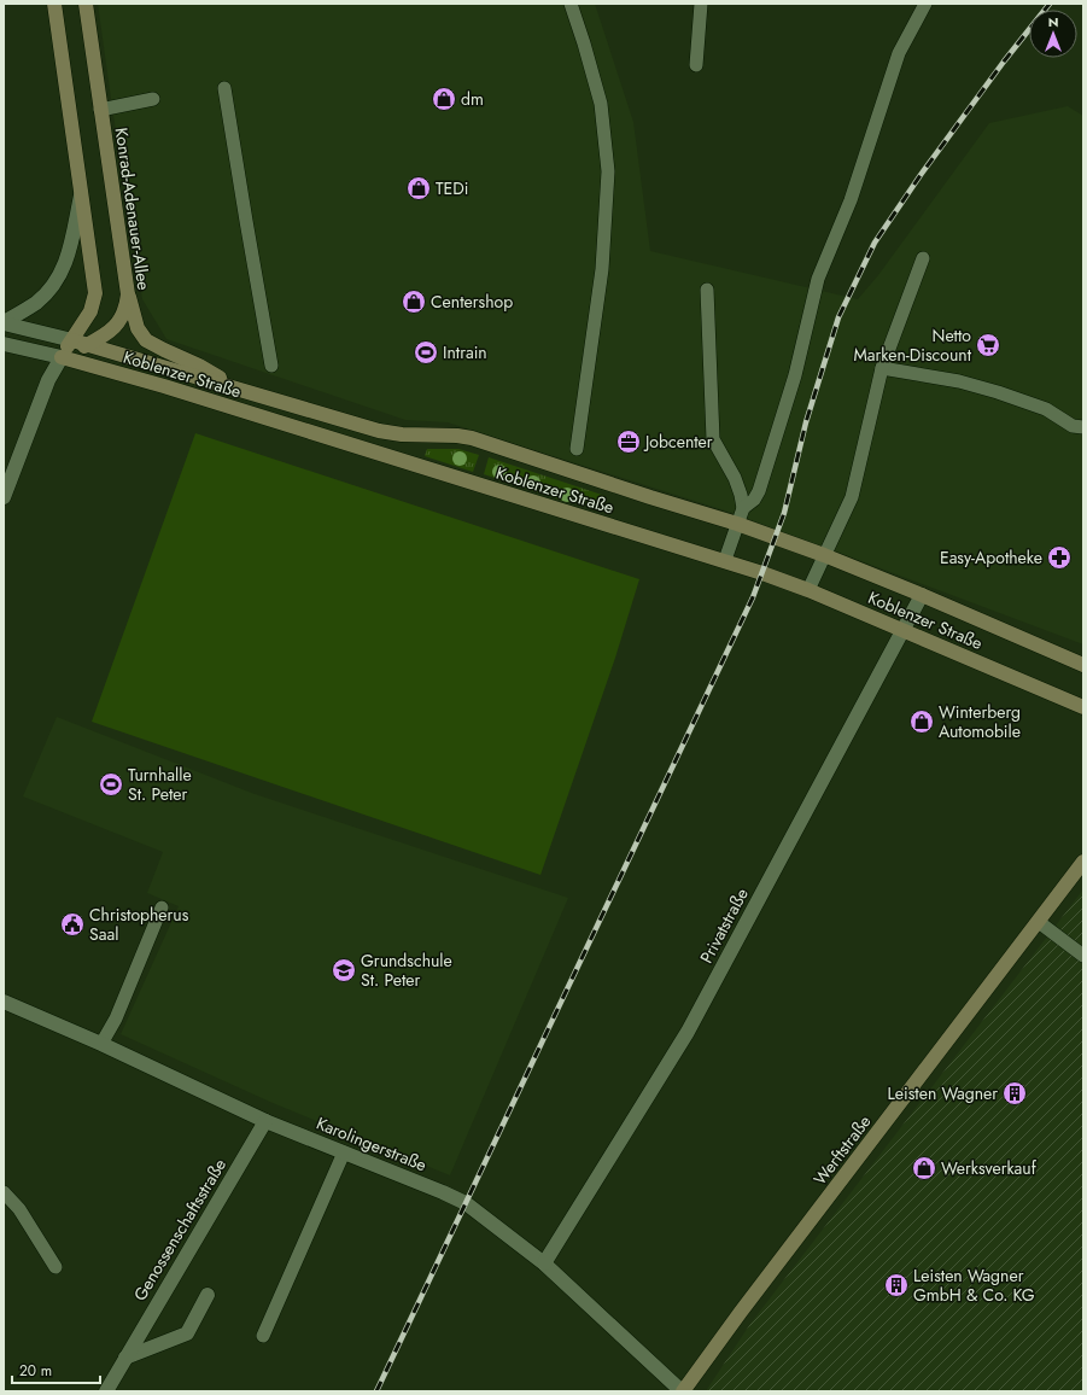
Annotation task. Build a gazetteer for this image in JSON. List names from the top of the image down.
{
  "streets": {
    "street": [
      "Konrad-Adenauer-Allee",
      "Koblenzer Straße",
      "Privatstraße",
      "Karolingerstraße",
      "Werftstraße",
      "Genossenschaftsstraße"
    ]
  },
  "crossings": [
    ["Konrad-Adenauer-Allee", "Koblenzer Straße"],
    ["Koblenzer Straße", "Privatstraße"],
    ["Privatstraße", "Karolingerstraße"],
    ["Karolingerstraße", "Werftstraße"],
    ["Karolingerstraße", "Genossenschaftsstraße"]
  ],
  "places": {
    "shop": [
      "dm",
      "TEDi",
      "Centershop",
      "Winterberg Automobile",
      "Werksverkauf"
    ],
    "supermarket": ["Netto Marken-Discount"],
    "sports": ["Intrain", "Turnhalle St. Peter"],
    "office": ["Jobcenter"],
    "pharmacy": ["Easy-Apotheke"],
    "public building": ["Christopherus Saal"],
    "school or university": ["Grundschule St. Peter"],
    "building": ["Leisten Wagner", "Leisten Wagner GmbH & Co. KG"]
  },
  "scale_bar": "20 m",
  "north": "top"
}
